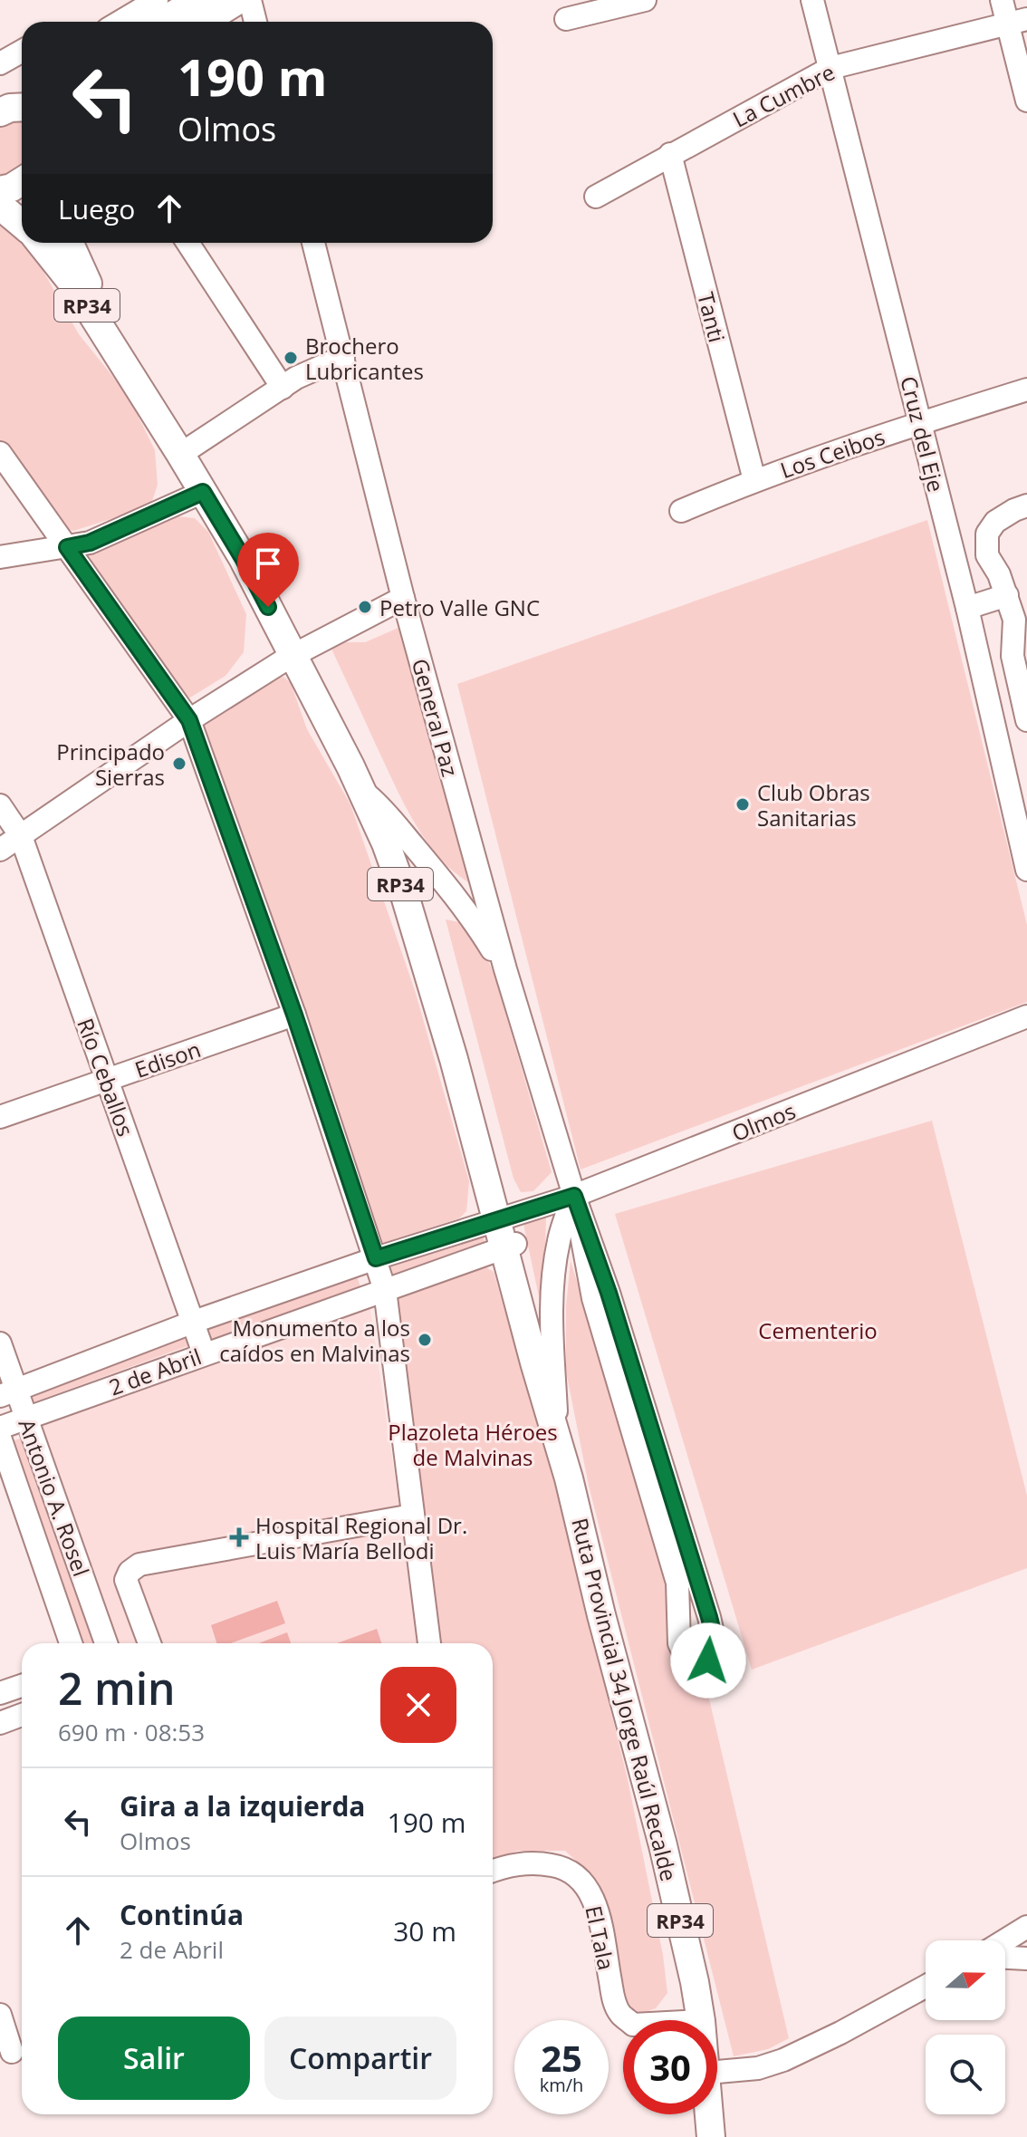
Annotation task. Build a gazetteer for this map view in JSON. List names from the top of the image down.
{
  "streets": {
    "main road": ["RP34", "Ruta Provincial 34 Jorge Raúl Recalde"],
    "street": [
      "La Cumbre",
      "Tanti",
      "Cruz del Eje",
      "Los Ceibos",
      "General Paz",
      "Edison",
      "Río Ceballos",
      "Olmos",
      "2 de Abril",
      "Antonio A. Rosel",
      "El Tala"
    ]
  },
  "crossings": [
    ["La Cumbre", "Tanti"],
    ["La Cumbre", "Cruz del Eje"],
    ["Tanti", "Los Ceibos"],
    ["Cruz del Eje", "Los Ceibos"],
    ["General Paz", "Olmos"],
    ["Edison", "Río Ceballos"],
    ["Río Ceballos", "2 de Abril"],
    ["Olmos", "2 de Abril"],
    ["Olmos", "Ruta Provincial 34 Jorge Raúl Recalde"],
    ["2 de Abril", "Antonio A. Rosel"],
    ["2 de Abril", "Ruta Provincial 34 Jorge Raúl Recalde"]
  ],
  "parks": ["Cementerio", "Plazoleta Héroes de Malvinas"],
  "places": {
    "other": [
      "Brochero Lubricantes",
      "Petro Valle GNC",
      "Principado Sierras",
      "Club Obras Sanitarias",
      "Monumento a los caídos en Malvinas"
    ],
    "health": ["Hospital Regional Dr. Luis María Bellodi"]
  },
  "north": "right",
  "page": {
    "turn": ["190 m", "Olmos"],
    "then": "Luego",
    "heading": ["2 min", "690 m · 08:53"],
    "list": [
      {
        "name": "Gira a la izquierda",
        "note": "Olmos",
        "value": "190 m"
      },
      {
        "name": "Continúa",
        "note": "2 de Abril",
        "value": "30 m"
      }
    ],
    "buttons": ["Salir", "Compartir"],
    "speed": "25 km/h",
    "limit": "30"
  }
}
